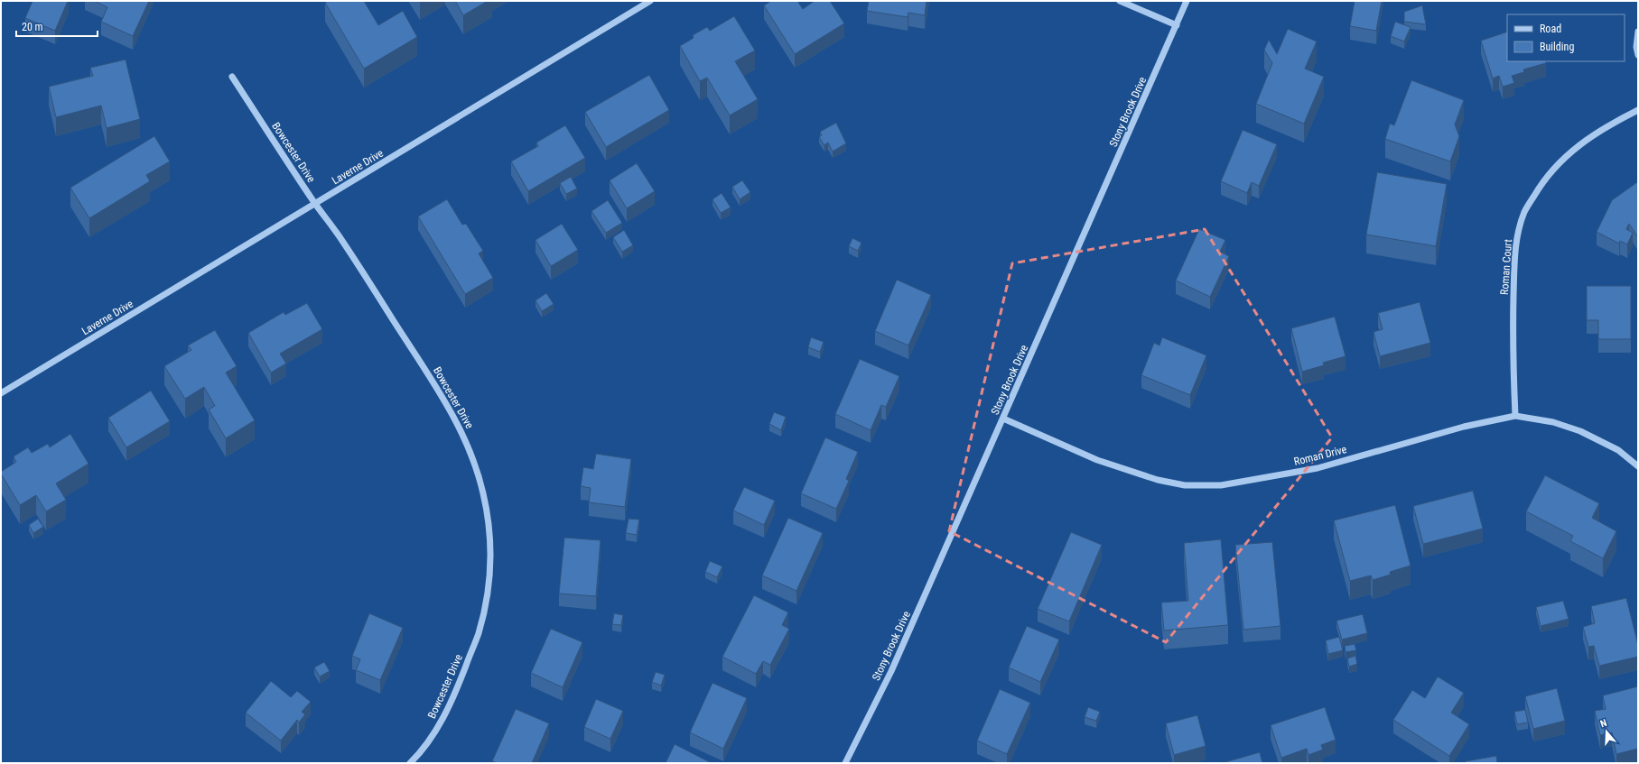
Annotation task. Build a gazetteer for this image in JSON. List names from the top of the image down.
{
  "streets": {
    "street": [
      "Stony Brook Drive",
      "Bowcester Drive",
      "Laverne Drive",
      "Roman Court",
      "Roman Drive"
    ]
  },
  "crossings": [
    ["Stony Brook Drive", "Roman Drive"],
    ["Bowcester Drive", "Laverne Drive"],
    ["Roman Court", "Roman Drive"]
  ],
  "legend": ["Road", "Building"],
  "scale_bar": "20 m",
  "north": "top"
}
